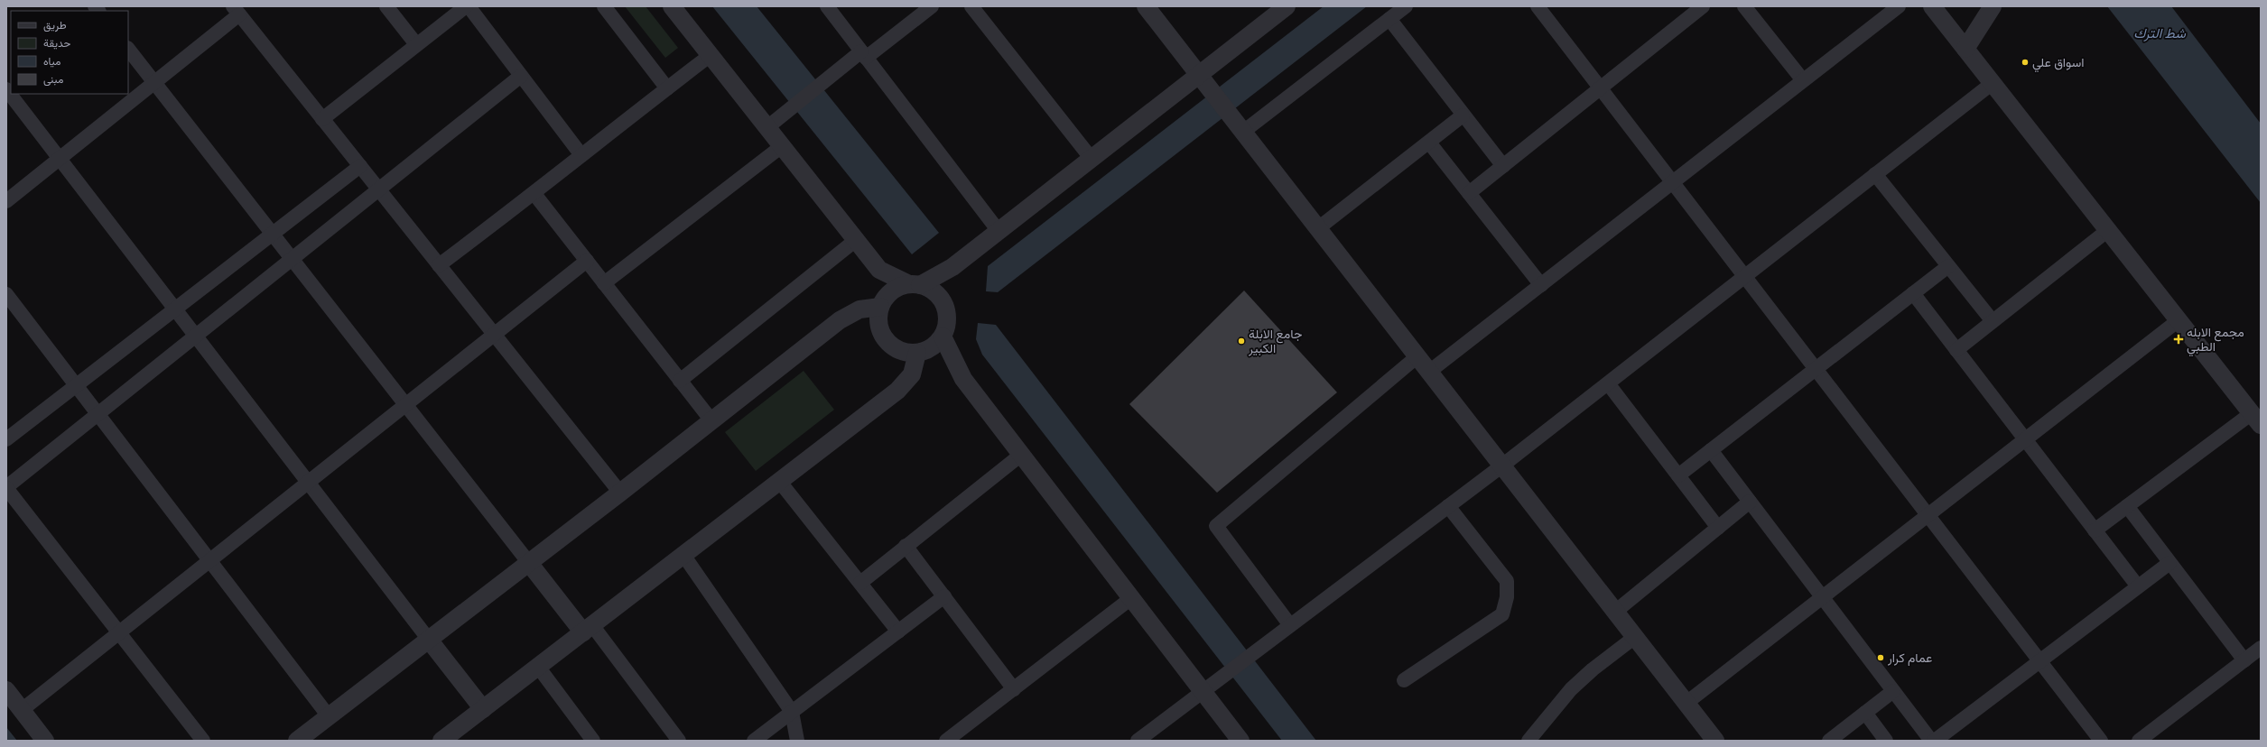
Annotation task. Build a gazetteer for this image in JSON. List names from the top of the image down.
{
  "water": ["شط الترك"],
  "places": {
    "other": ["اسواق علي", "جامع الابلة الكبير", "عمام كرار"],
    "health": ["مجمع الابله الطبي"]
  },
  "legend": [
    "طريق",
    "حديقة",
    "مياه",
    "مبنى"
  ]
}
